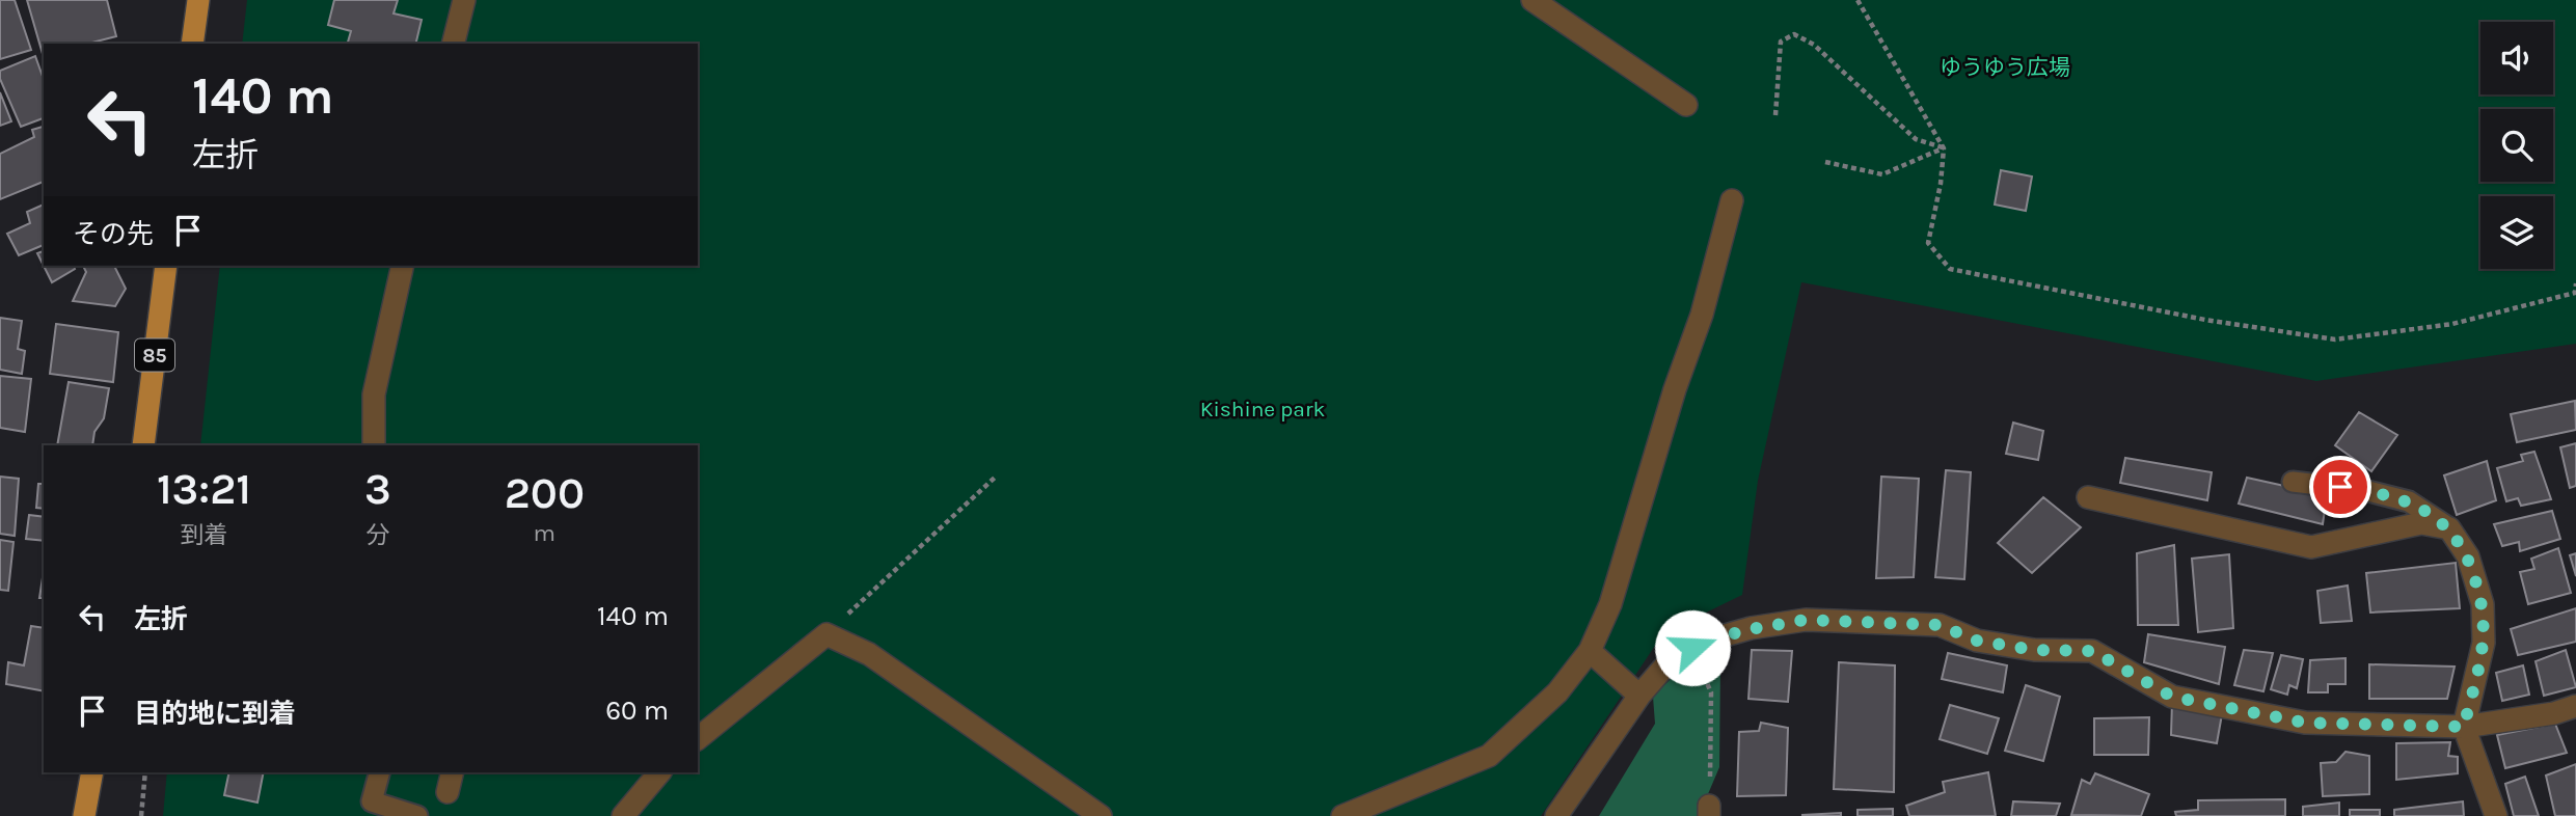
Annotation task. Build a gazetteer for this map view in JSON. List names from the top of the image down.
{
  "streets": {
    "main road": ["85"]
  },
  "parks": ["ゆうゆう広場", "Kishine park"],
  "page": {
    "turn": ["140 m", "左折"],
    "then": "その先",
    "eta": [
      "13:21",
      "到着",
      "3",
      "分",
      "200",
      "m"
    ],
    "list": [
      {
        "name": "左折",
        "value": "140 m"
      },
      {
        "name": "目的地に到着",
        "value": "60 m"
      }
    ]
  }
}
